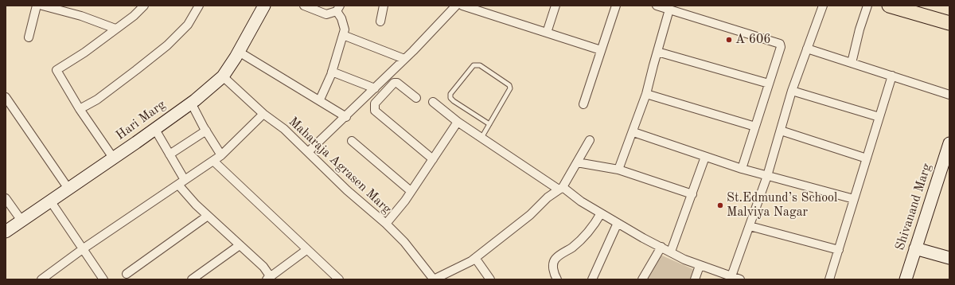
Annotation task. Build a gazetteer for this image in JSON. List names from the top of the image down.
{
  "streets": {
    "street": ["Hari Marg", "Maharaja Agrasen Marg", "Shivanand Marg"]
  },
  "crossings": [
    ["Hari Marg", "Maharaja Agrasen Marg"]
  ],
  "places": ["A 606", "St.Edmund’s School Malviya Nagar"]
}
